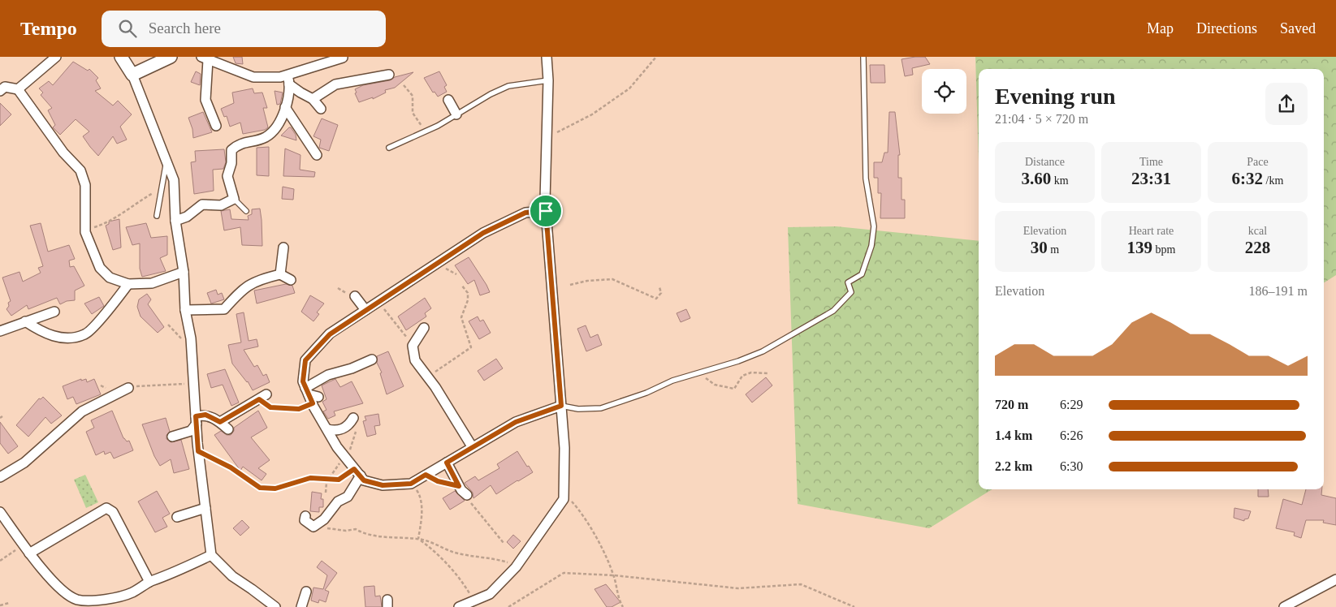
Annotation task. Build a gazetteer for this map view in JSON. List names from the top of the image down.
{
  "page": {
    "header": "Tempo",
    "search": "Search here",
    "nav": ["Map", "Directions", "Saved"],
    "heading": ["Evening run", "21:04 · 5 × 720 m"],
    "stats": [
      ["Distance", "3.60 km"],
      ["Time", "23:31"],
      ["Pace", "6:32 /km"],
      ["Elevation", "30 m"],
      ["Heart rate", "139 bpm"],
      ["kcal", "228"]
    ],
    "chart": ["Elevation", "186–191 m"],
    "list": [
      {
        "name": "720 m",
        "note": "6:29"
      },
      {
        "name": "1.4 km",
        "note": "6:26"
      },
      {
        "name": "2.2 km",
        "note": "6:30"
      }
    ]
  }
}
